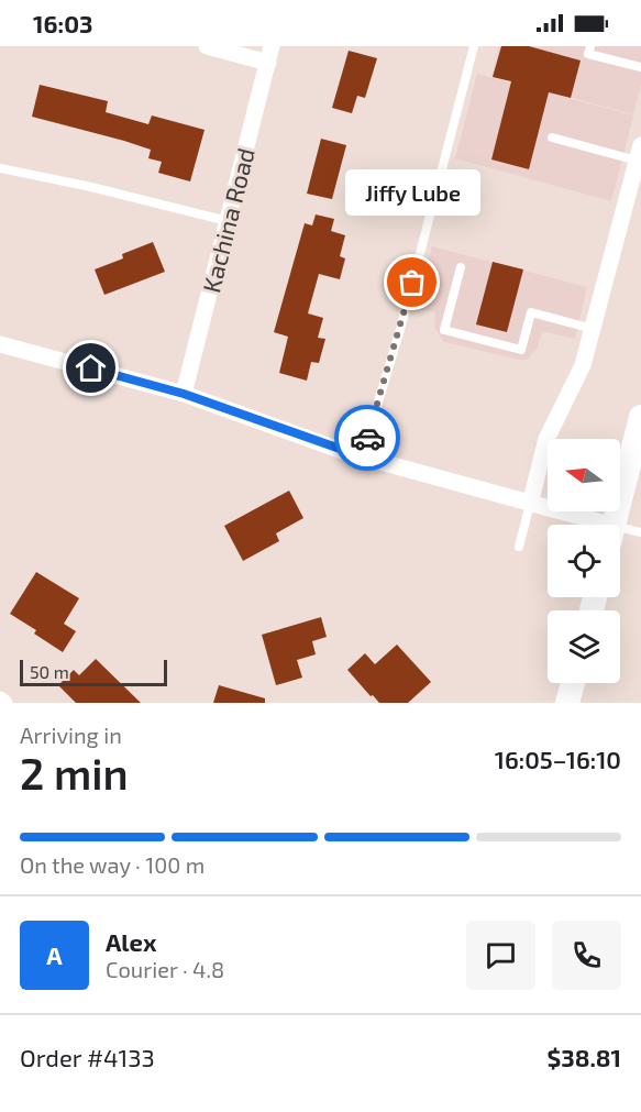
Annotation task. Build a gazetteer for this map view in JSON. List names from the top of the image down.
{
  "streets": {
    "street": ["Kachina Road"]
  },
  "places": ["Jiffy Lube"],
  "scale_bar": "50 m",
  "north": "left",
  "page": {
    "status": "16:03",
    "bubble": "Jiffy Lube",
    "scale": "50 m",
    "heading": ["2 min", "Arriving in", "16:05–16:10"],
    "panel": [
      "Alex",
      "Courier · 4.8",
      "Order #4133",
      "$38.81"
    ],
    "bar": "On the way · 100 m",
    "round": "A"
  }
}
